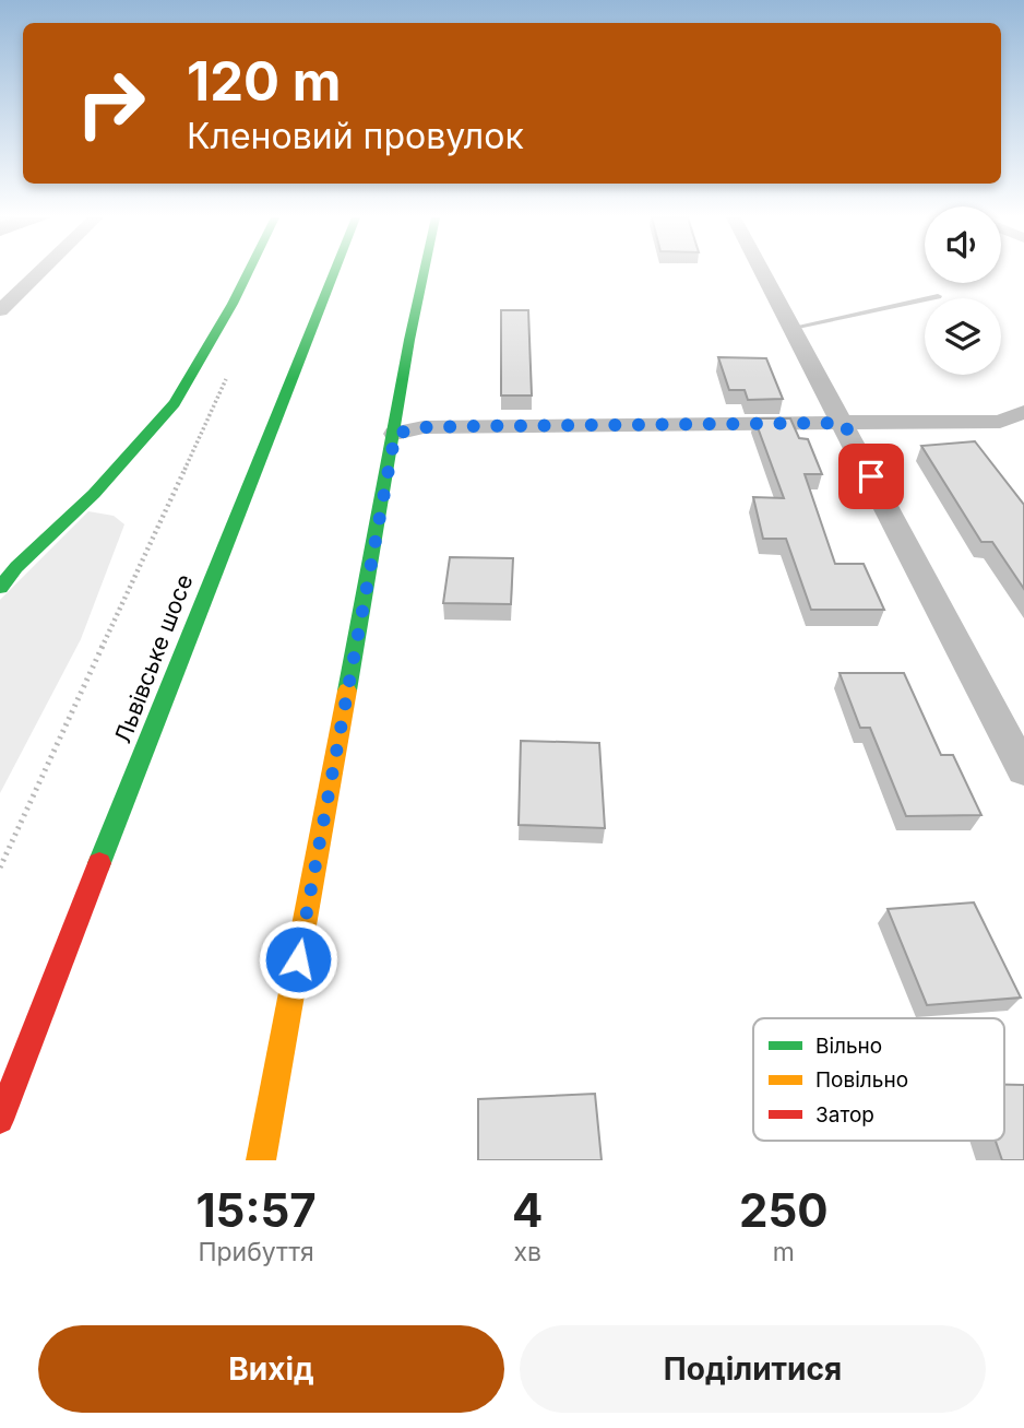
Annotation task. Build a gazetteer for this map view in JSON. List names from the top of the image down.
{
  "streets": {
    "street": ["Львівське шосе"]
  },
  "legend": ["Вільно", "Повільно", "Затор"],
  "page": {
    "turn": ["120 m", "Кленовий провулок"],
    "eta": [
      "15:57",
      "Прибуття",
      "4",
      "хв",
      "250",
      "m"
    ],
    "buttons": ["Вихід", "Поділитися"]
  }
}
